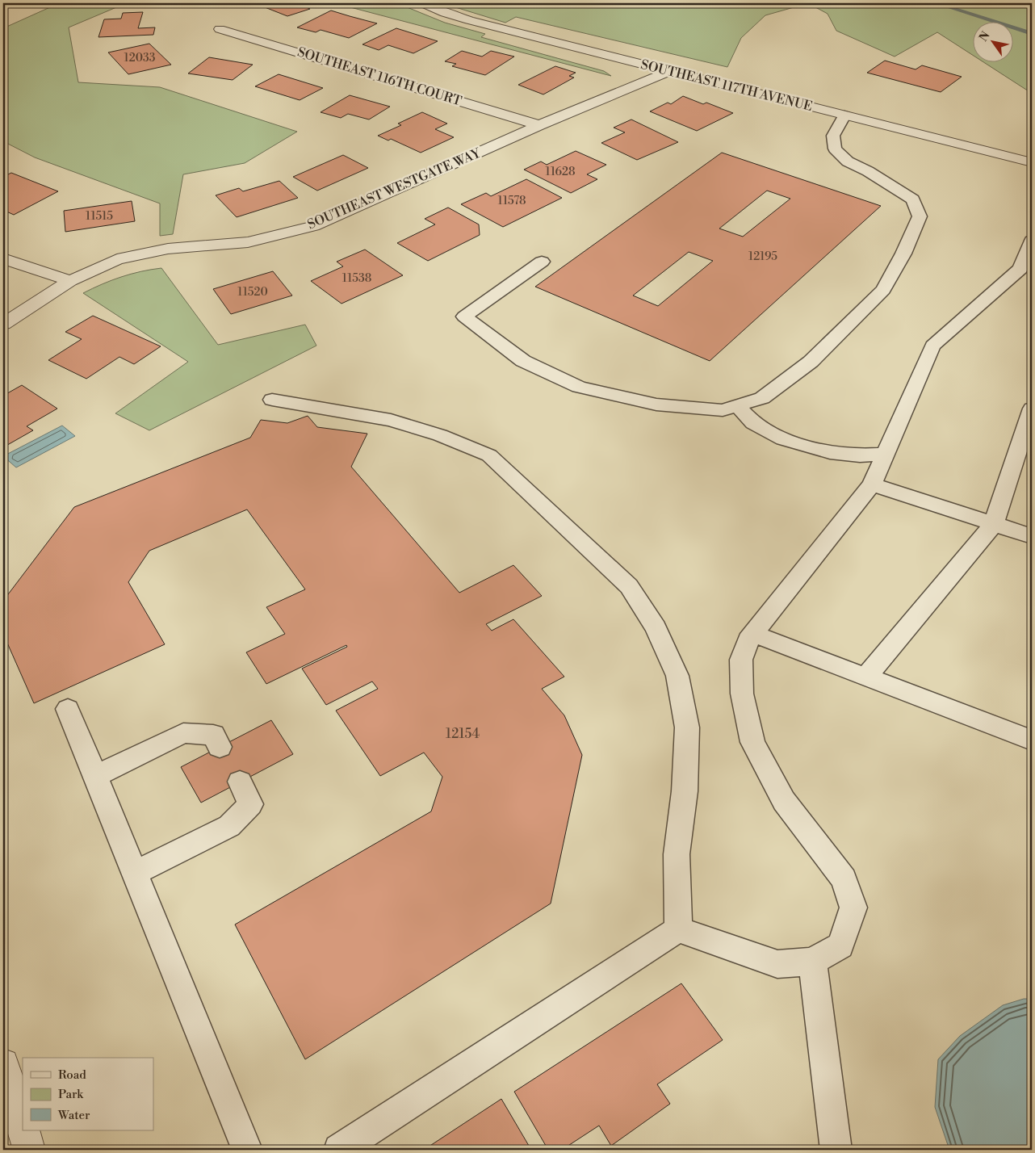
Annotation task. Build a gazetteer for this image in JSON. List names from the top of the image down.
{
  "streets": {
    "street": ["SOUTHEAST 116TH COURT", "SOUTHEAST 117TH AVENUE", "SOUTHEAST WESTGATE WAY"]
  },
  "crossings": [
    ["SOUTHEAST 116TH COURT", "SOUTHEAST WESTGATE WAY"],
    ["SOUTHEAST 117TH AVENUE", "SOUTHEAST WESTGATE WAY"]
  ],
  "house_numbers": [
    "12033",
    "11628",
    "11578",
    "11515",
    "12195",
    "11538",
    "11520",
    "12154"
  ],
  "legend": ["Road", "Park", "Water"],
  "north": "top left"
}
